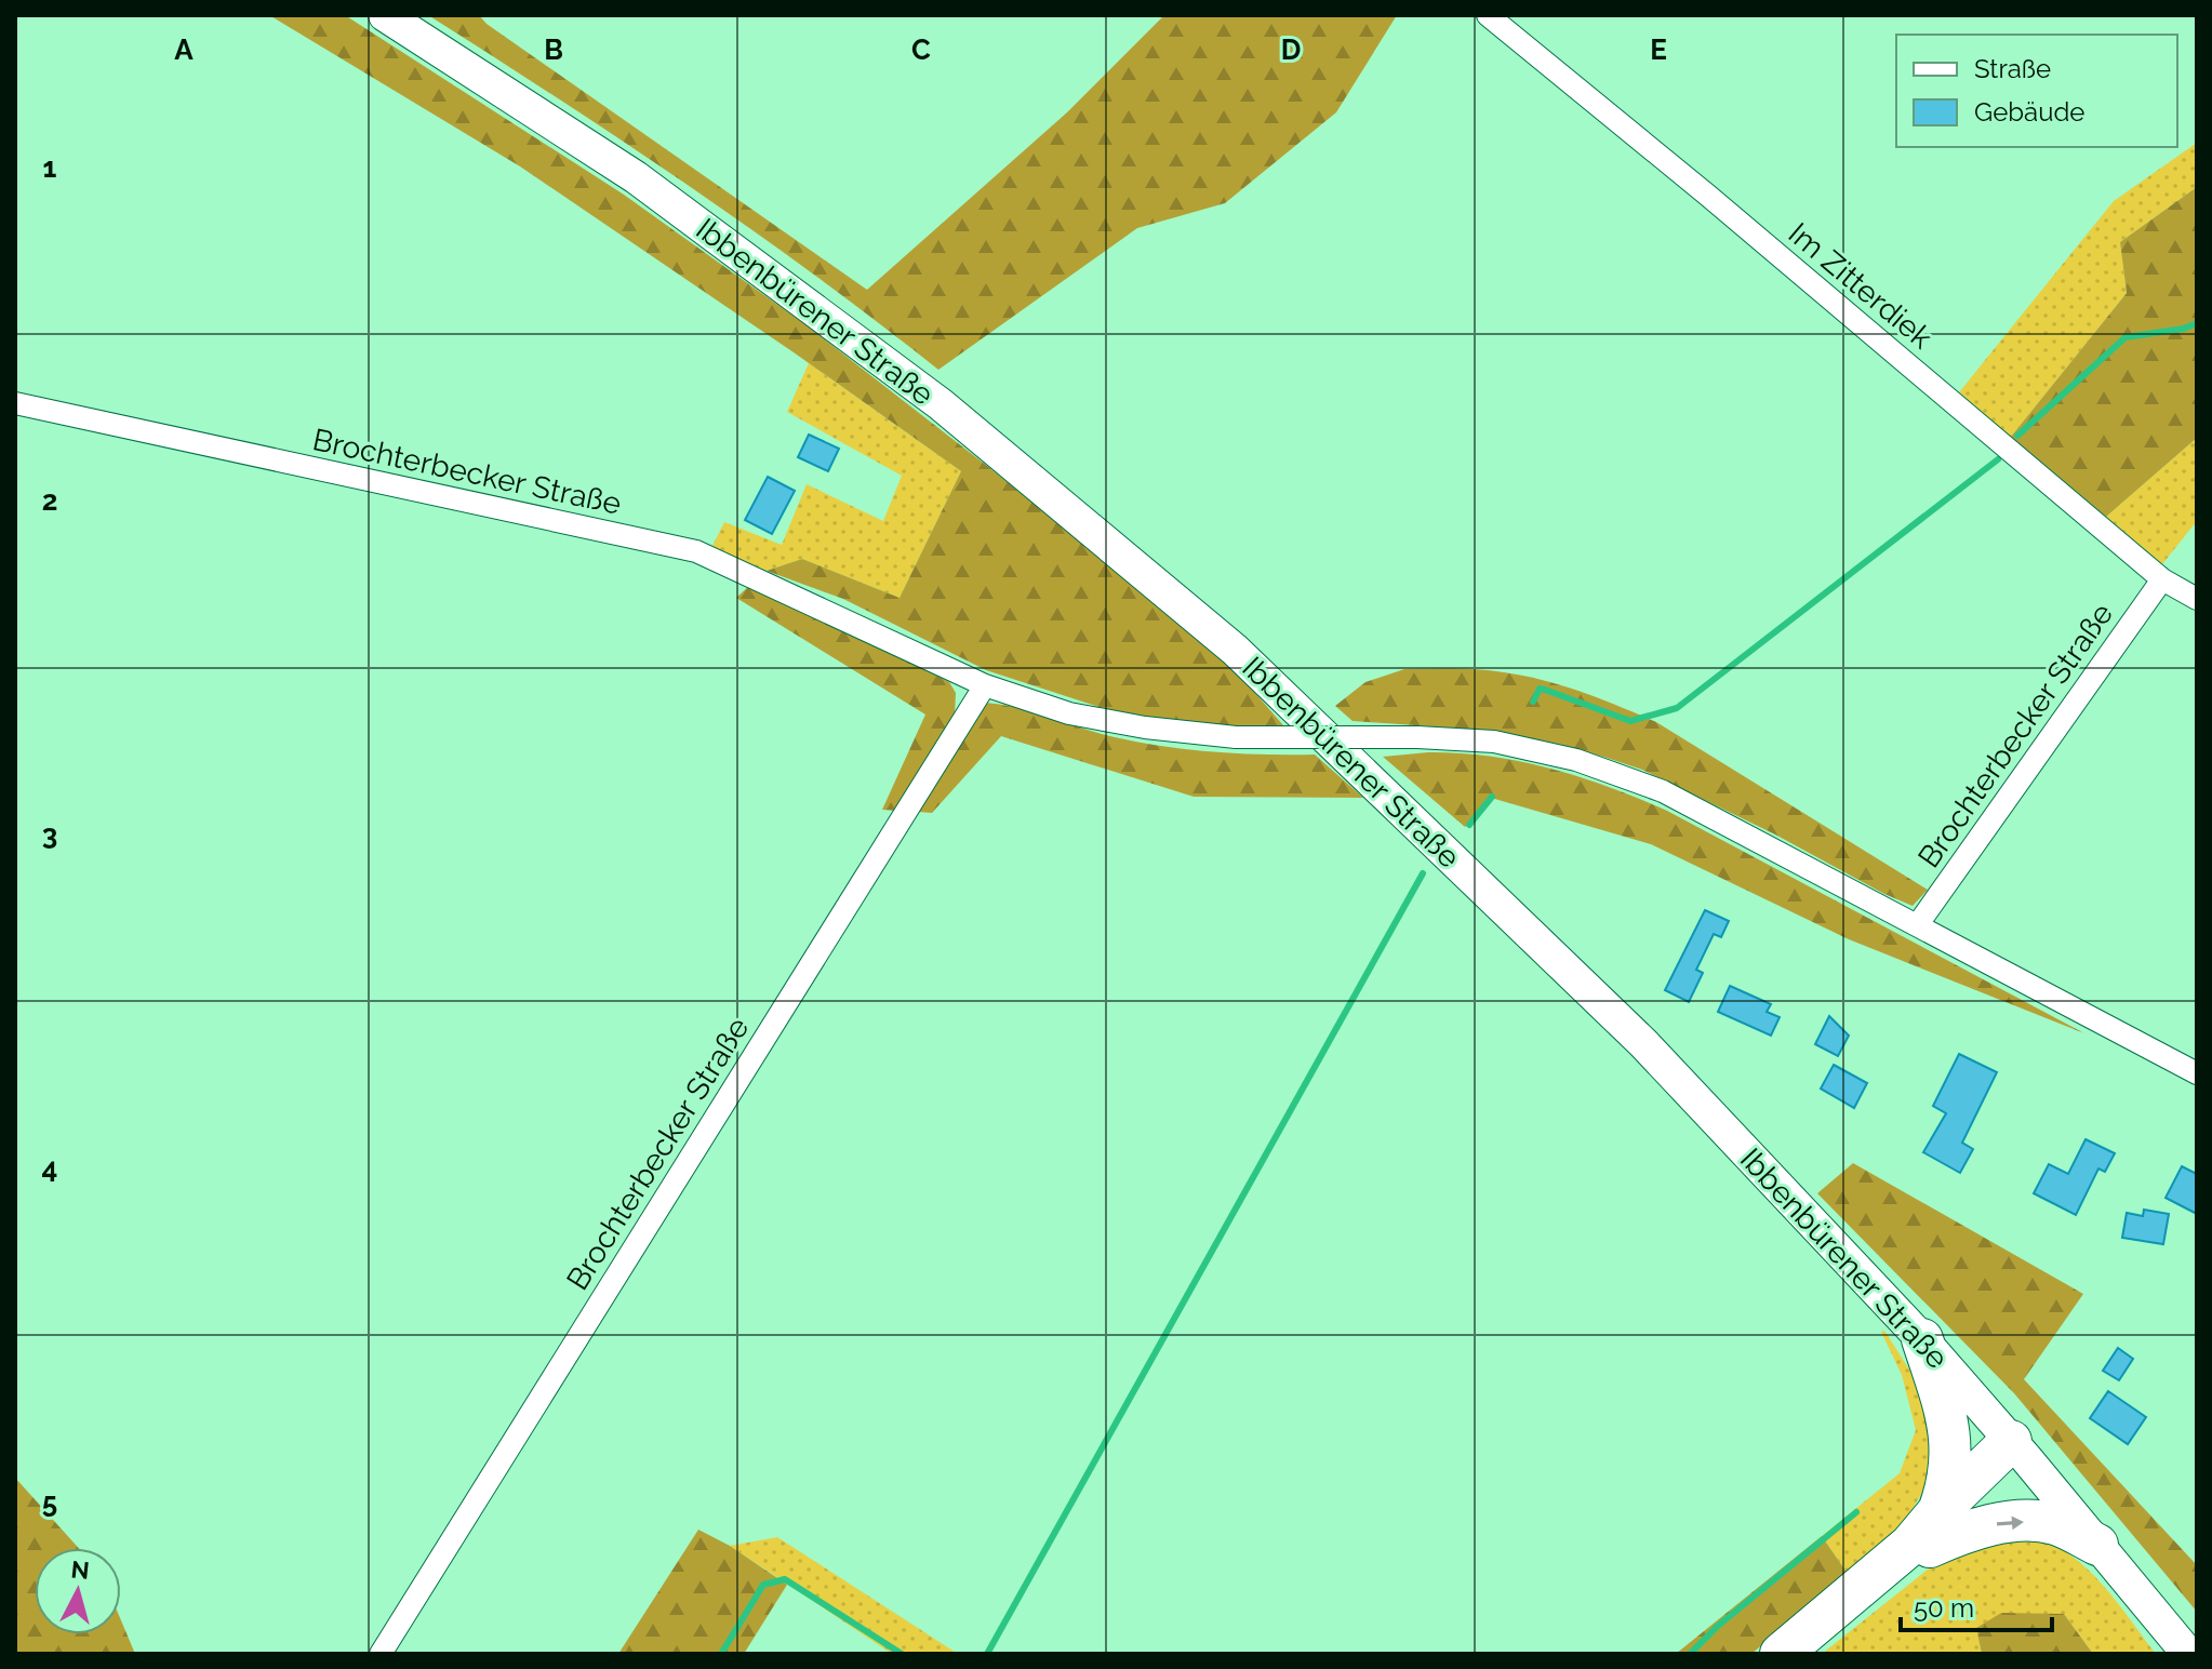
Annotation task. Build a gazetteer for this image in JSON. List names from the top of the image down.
{
  "streets": {
    "main road": ["Ibbenbürener Straße"],
    "street": ["Im Zitterdiek", "Brochterbecker Straße"]
  },
  "crossings": [
    ["Im Zitterdiek", "Brochterbecker Straße"]
  ],
  "legend": ["Straße", "Gebäude"],
  "scale_bar": "50 m",
  "north": "top",
  "grid": {
    "columns": [
      "A",
      "B",
      "C",
      "D",
      "E"
    ],
    "rows": [
      "1",
      "2",
      "3",
      "4",
      "5"
    ]
  }
}
